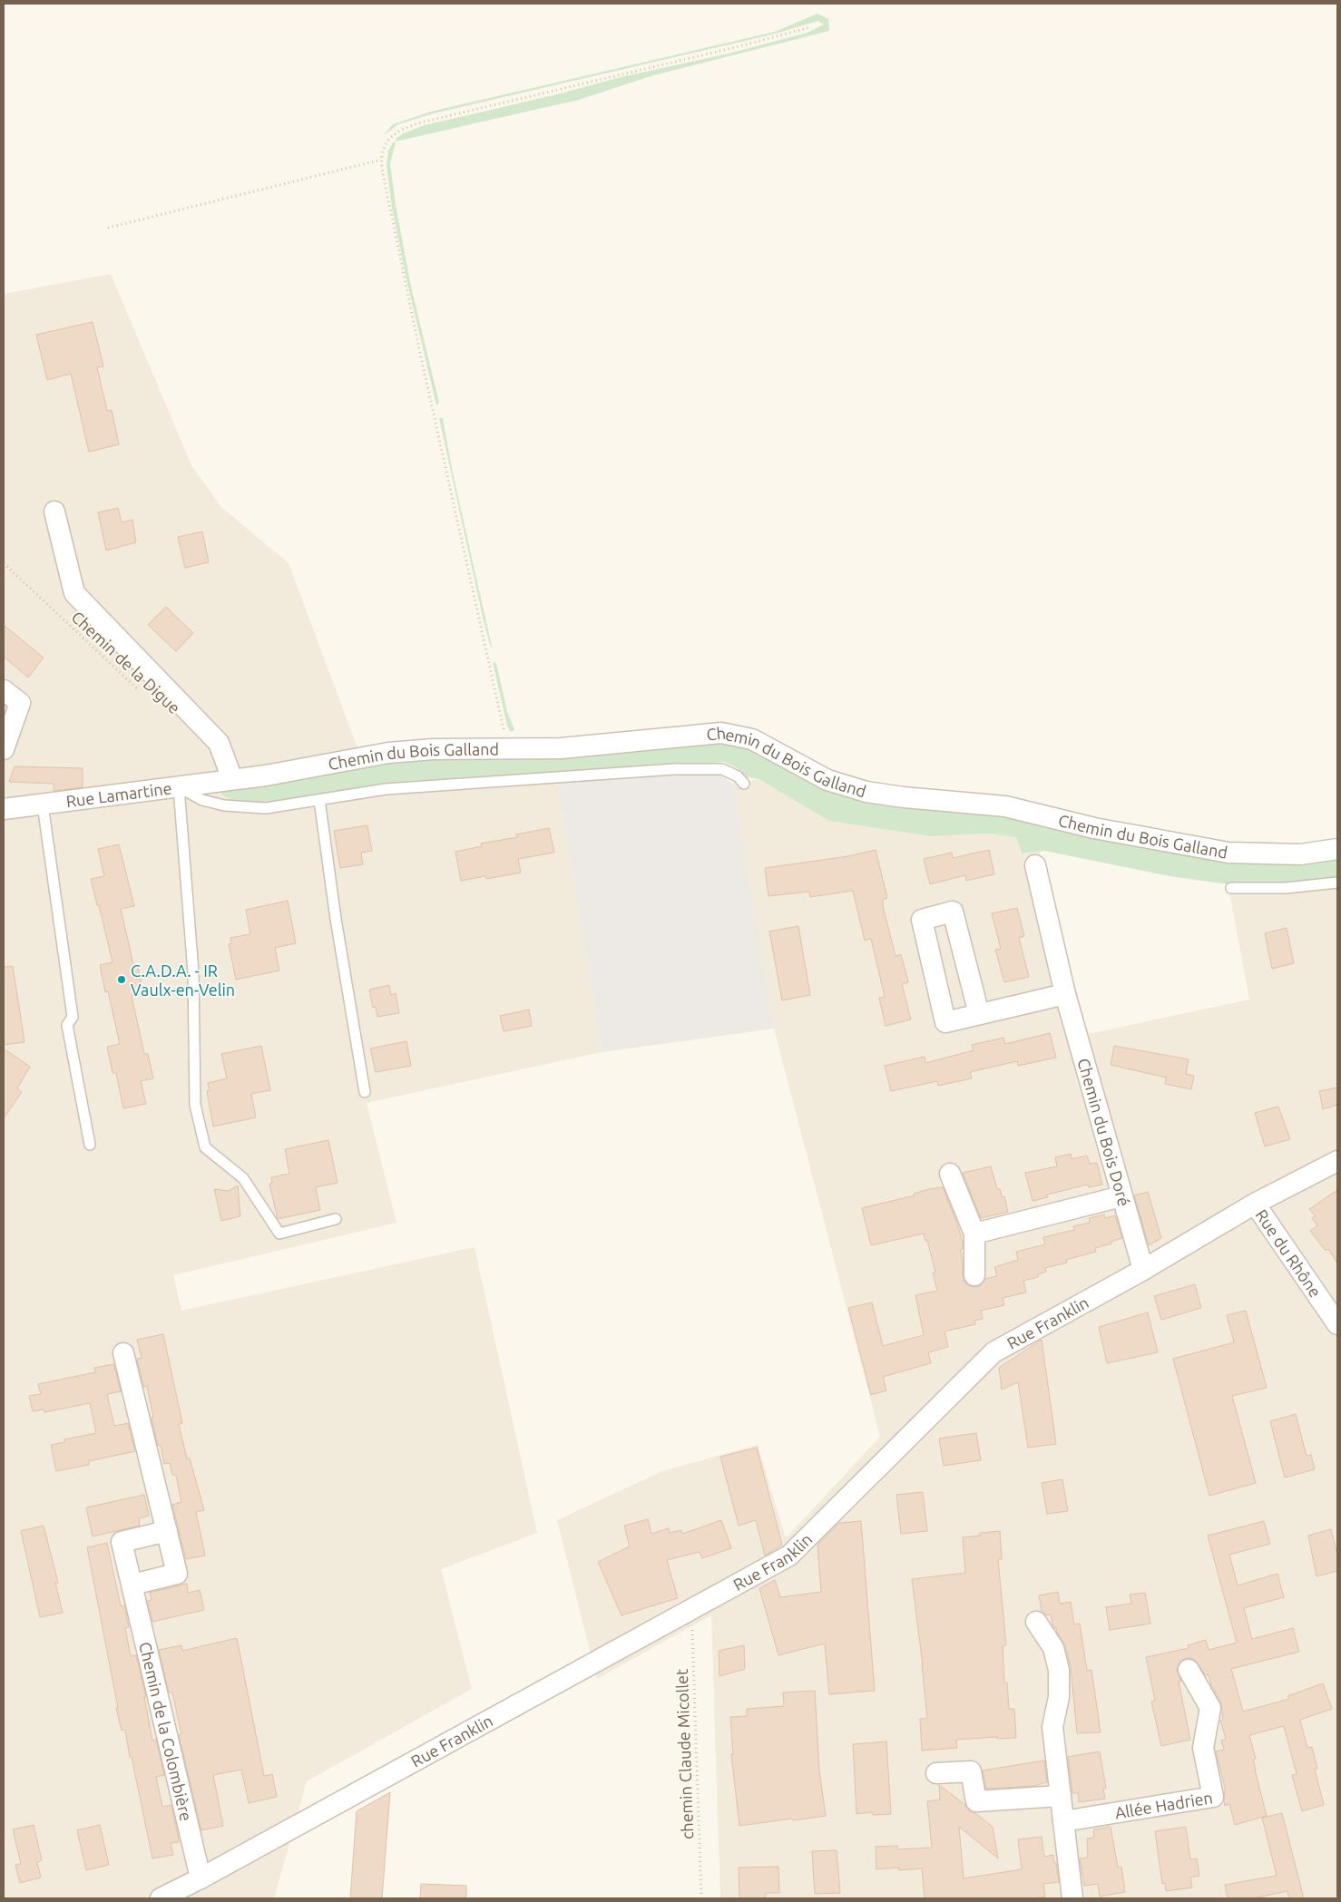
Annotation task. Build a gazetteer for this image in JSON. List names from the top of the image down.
{
  "streets": {
    "street": [
      "Chemin du Bois Galland",
      "Rue Lamartine",
      "Chemin du Bois Doré",
      "Rue du Rhône",
      "Rue Franklin",
      "Chemin de la Colombière",
      "Allée Hadrien"
    ],
    "path": ["Chemin de la Digue", "chemin Claude Micollet"]
  },
  "crossings": [
    ["Chemin du Bois Galland", "Rue Lamartine"],
    ["Chemin du Bois Doré", "Rue Franklin"],
    ["Rue du Rhône", "Rue Franklin"],
    ["Rue Franklin", "Chemin de la Colombière"],
    ["Rue Franklin", "chemin Claude Micollet"]
  ],
  "places": ["C.A.D.A. - IR Vaulx-en-Velin"]
}
